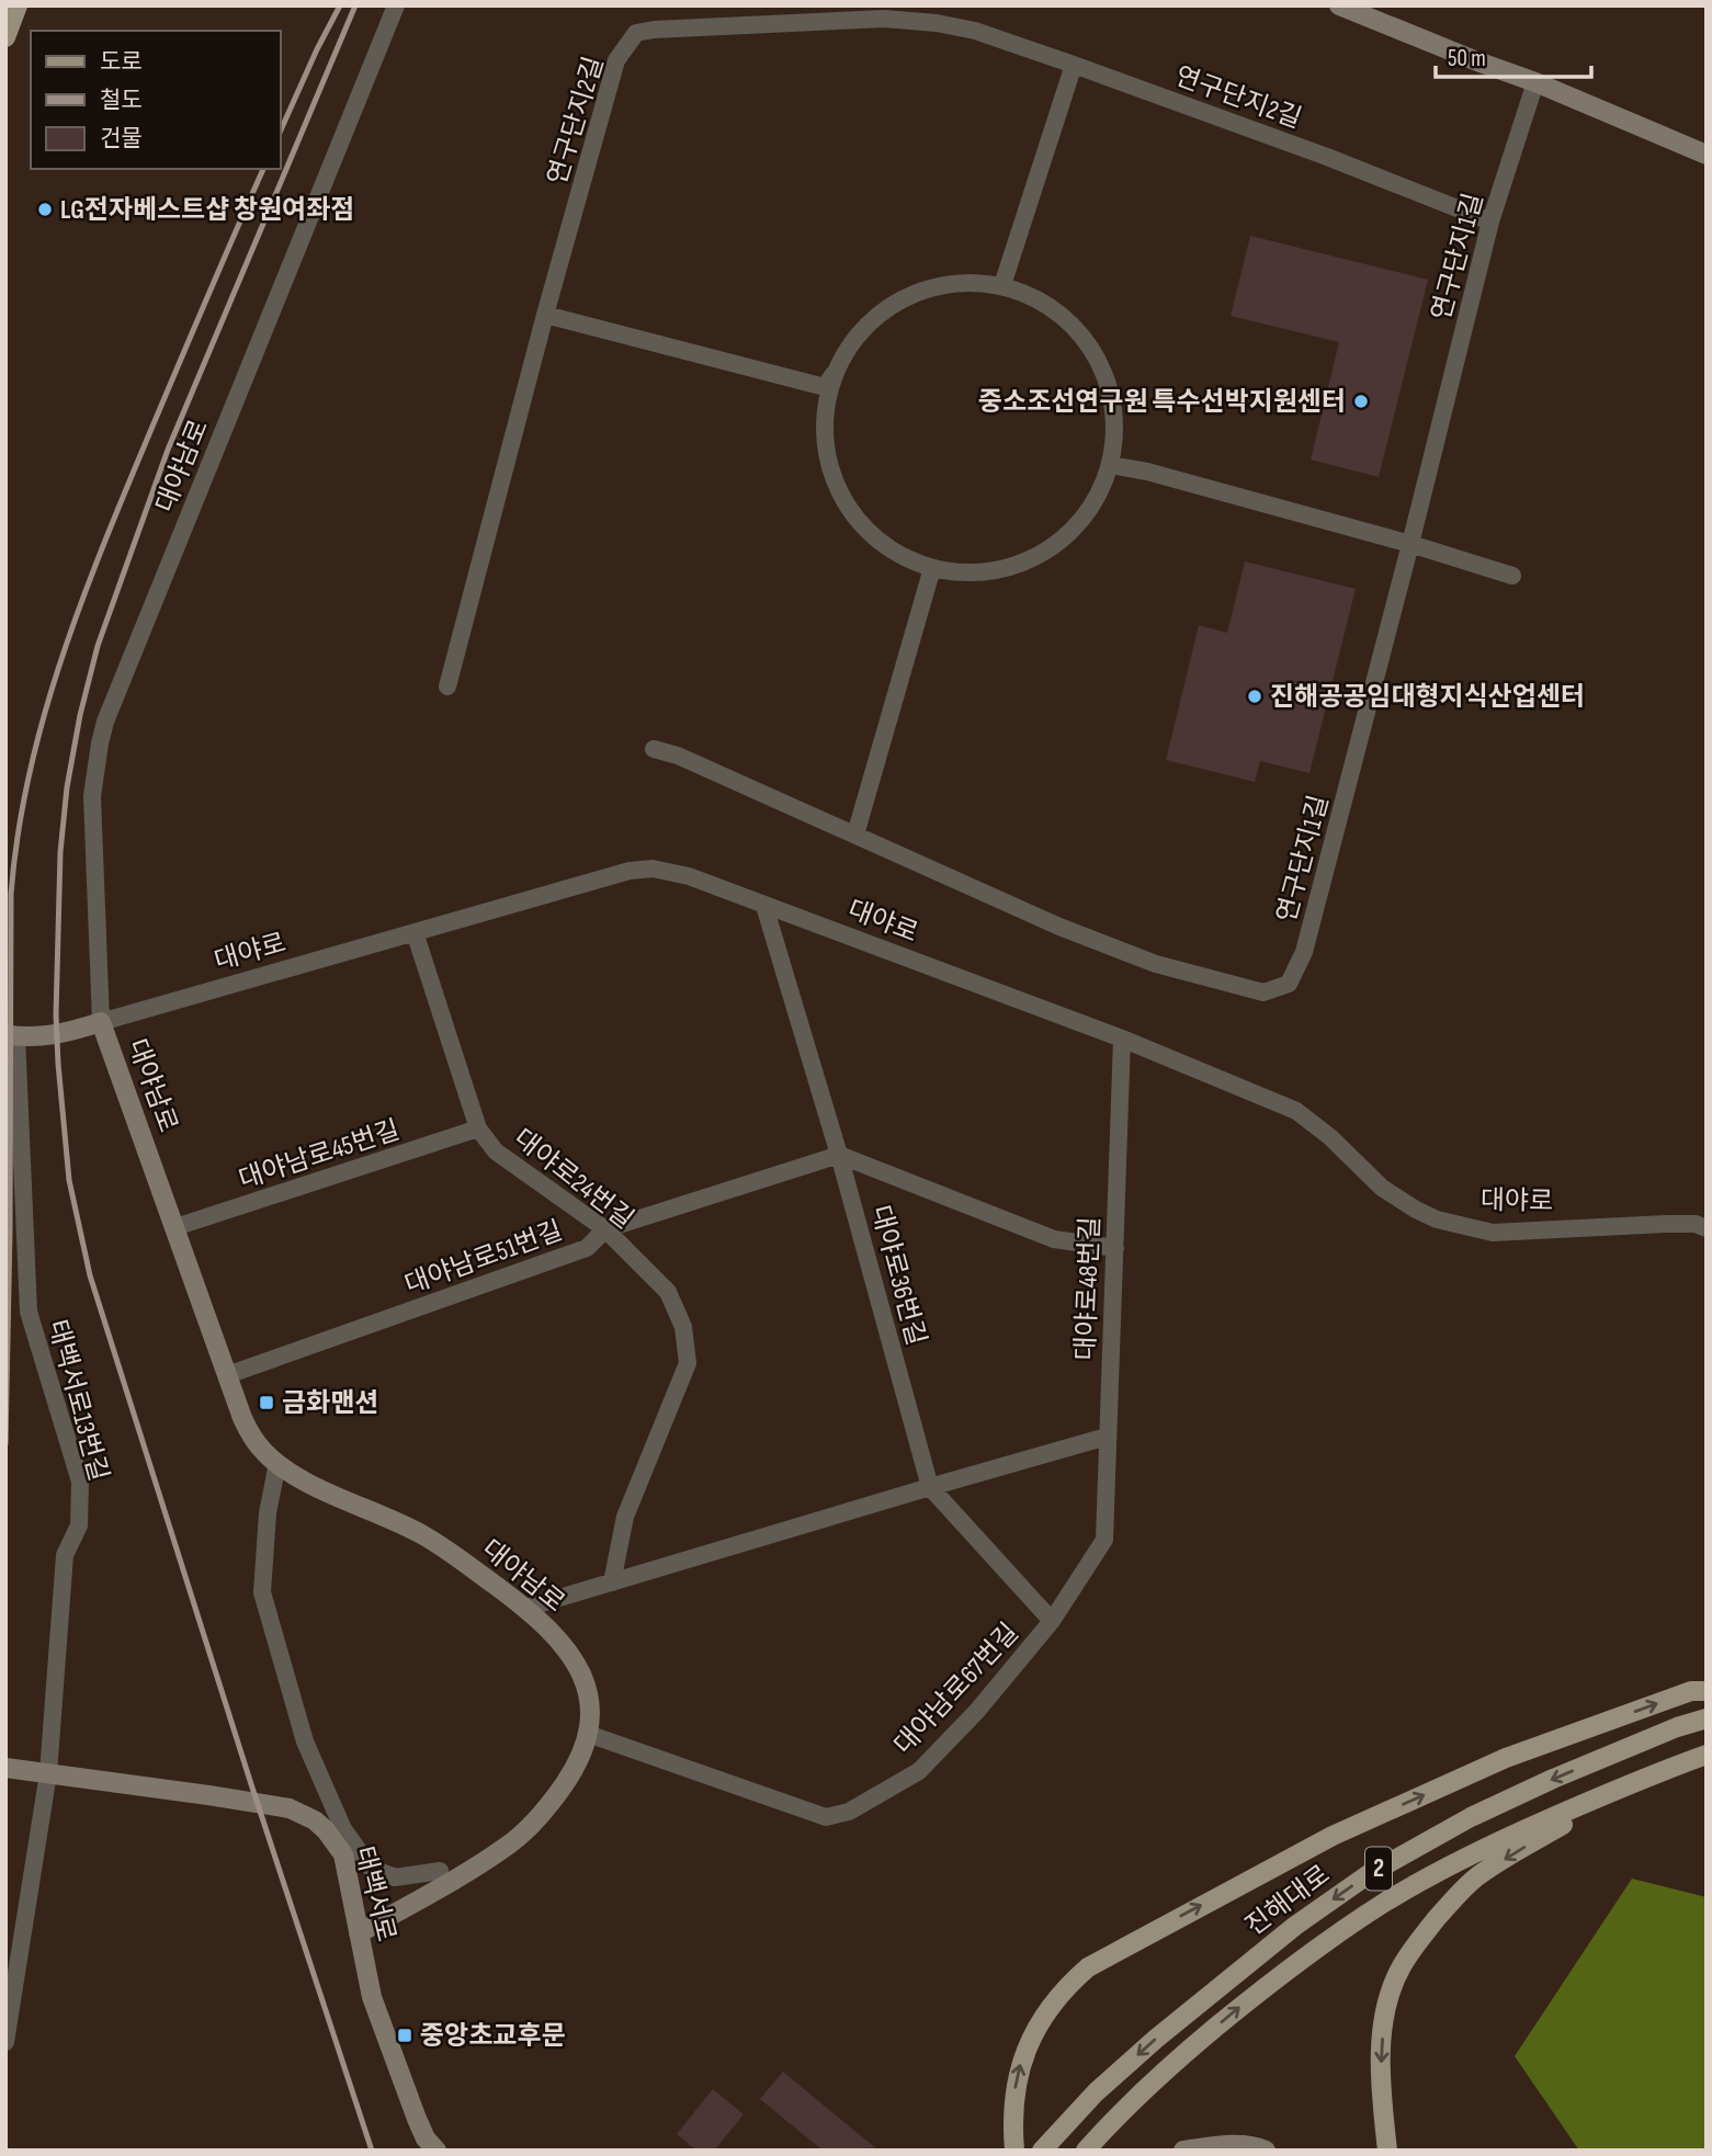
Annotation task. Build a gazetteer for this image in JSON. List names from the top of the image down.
{
  "streets": {
    "main road": ["2", "진해대로"],
    "street": [
      "연구단지2길",
      "연구단지1길",
      "대야남로",
      "대야로",
      "대야남로45번길",
      "대야로24번길",
      "대야남로51번길",
      "대야로36번길",
      "대야로48번길",
      "태백서로13번길",
      "대야남로67번길",
      "태백서로"
    ]
  },
  "crossings": [
    ["연구단지2길", "연구단지1길"],
    ["대야남로", "대야로"],
    ["대야남로", "대야남로45번길"],
    ["대야남로", "대야남로51번길"],
    ["대야남로", "대야남로67번길"],
    ["대야남로", "태백서로"],
    ["대야로", "대야로24번길"],
    ["대야로", "대야로36번길"],
    ["대야로", "대야로48번길"],
    ["대야로", "태백서로13번길"],
    ["대야남로45번길", "대야로24번길"],
    ["대야로24번길", "대야남로51번길"],
    ["대야남로51번길", "대야로36번길"],
    ["대야로36번길", "대야남로67번길"],
    ["대야로48번길", "대야남로67번길"],
    ["태백서로13번길", "태백서로"]
  ],
  "places": {
    "other": ["LG전자베스트샵 창원여좌점", "중소조선연구원 특수선박지원센터", "진해공공임대형지식산업센터"],
    "transit": ["금화맨션", "중앙초교후문"]
  },
  "legend": ["도로", "철도", "건물"],
  "scale_bar": "50 m"
}
